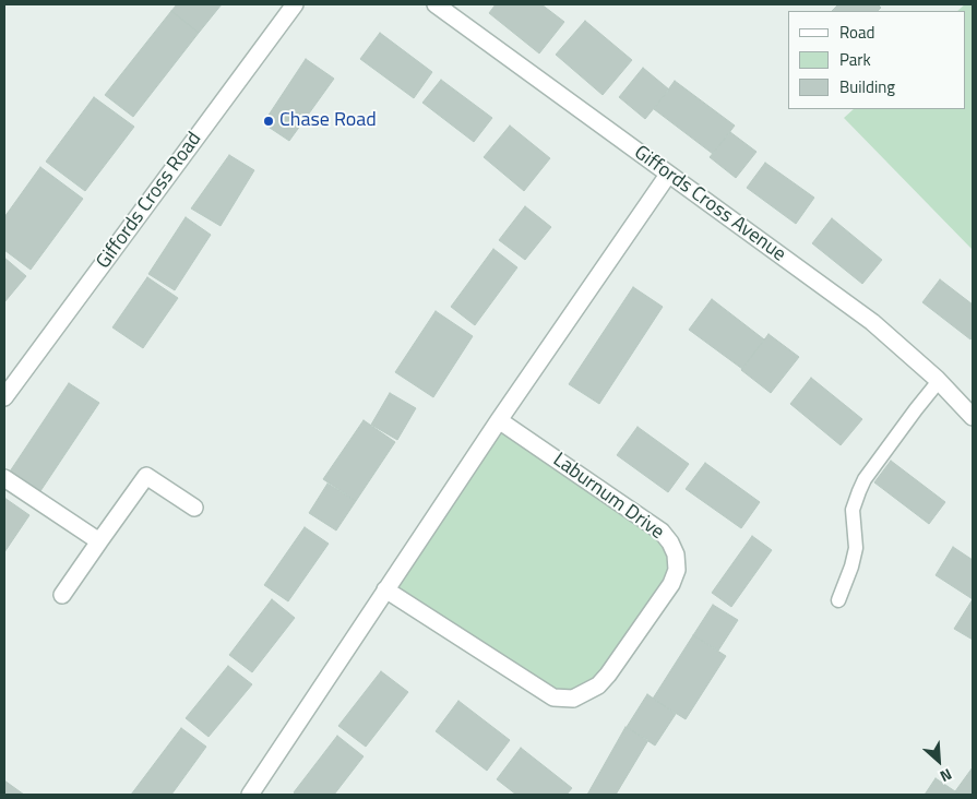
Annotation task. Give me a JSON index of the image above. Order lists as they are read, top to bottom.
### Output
{
  "streets": {
    "street": ["Giffords Cross Road", "Giffords Cross Avenue", "Laburnum Drive"]
  },
  "places": ["Chase Road"],
  "legend": ["Road", "Park", "Building"],
  "north": "bottom right"
}
